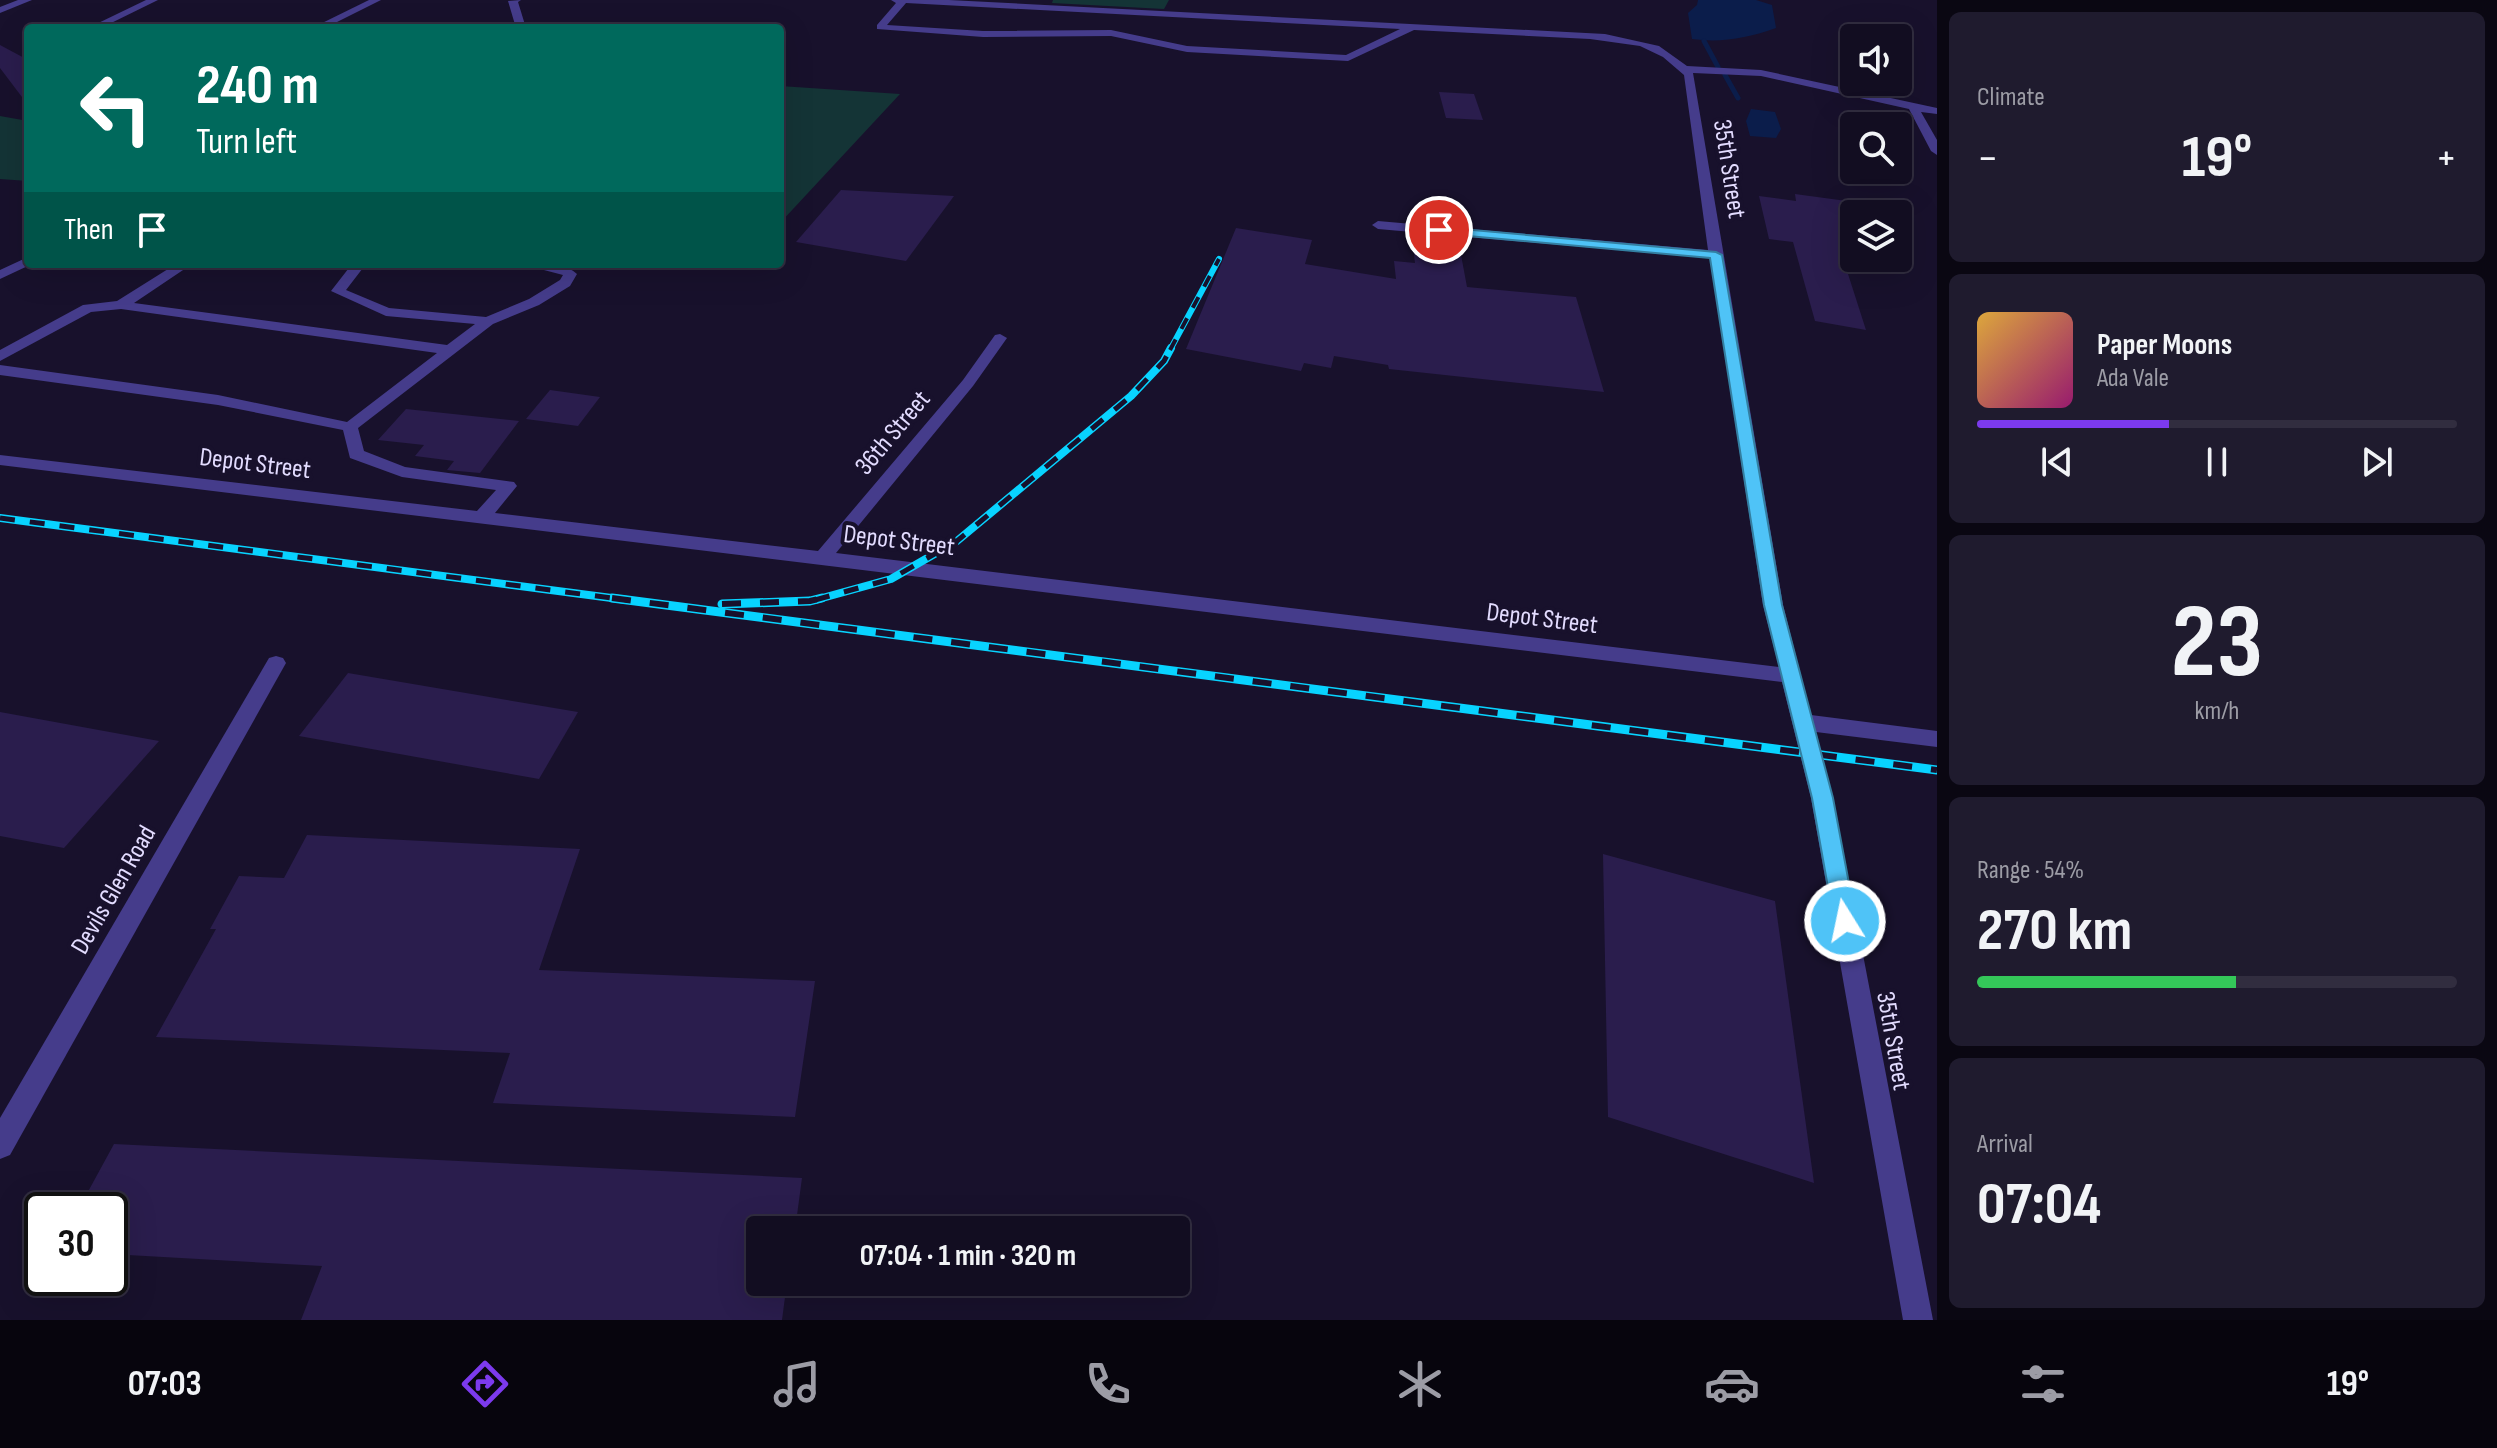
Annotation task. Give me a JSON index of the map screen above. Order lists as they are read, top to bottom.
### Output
{
  "streets": {
    "street": [
      "35th Street",
      "36th Street",
      "Depot Street",
      "Devils Glen Road"
    ]
  },
  "crossings": [
    ["35th Street", "Depot Street"],
    ["36th Street", "Depot Street"]
  ],
  "page": {
    "tile": [
      "Climate",
      ["23", "km/h"],
      ["Range · 54%", "270 km"],
      ["Arrival", "07:04"]
    ],
    "turn": ["240 m", "Turn left"],
    "heat": ["−", "19°", "+"],
    "then": "Then",
    "song": ["Paper Moons", "Ada Vale"],
    "limit": "30",
    "trip": "07:04 · 1 min · 320 m",
    "tabs": ["07:03", "19°"]
  }
}
